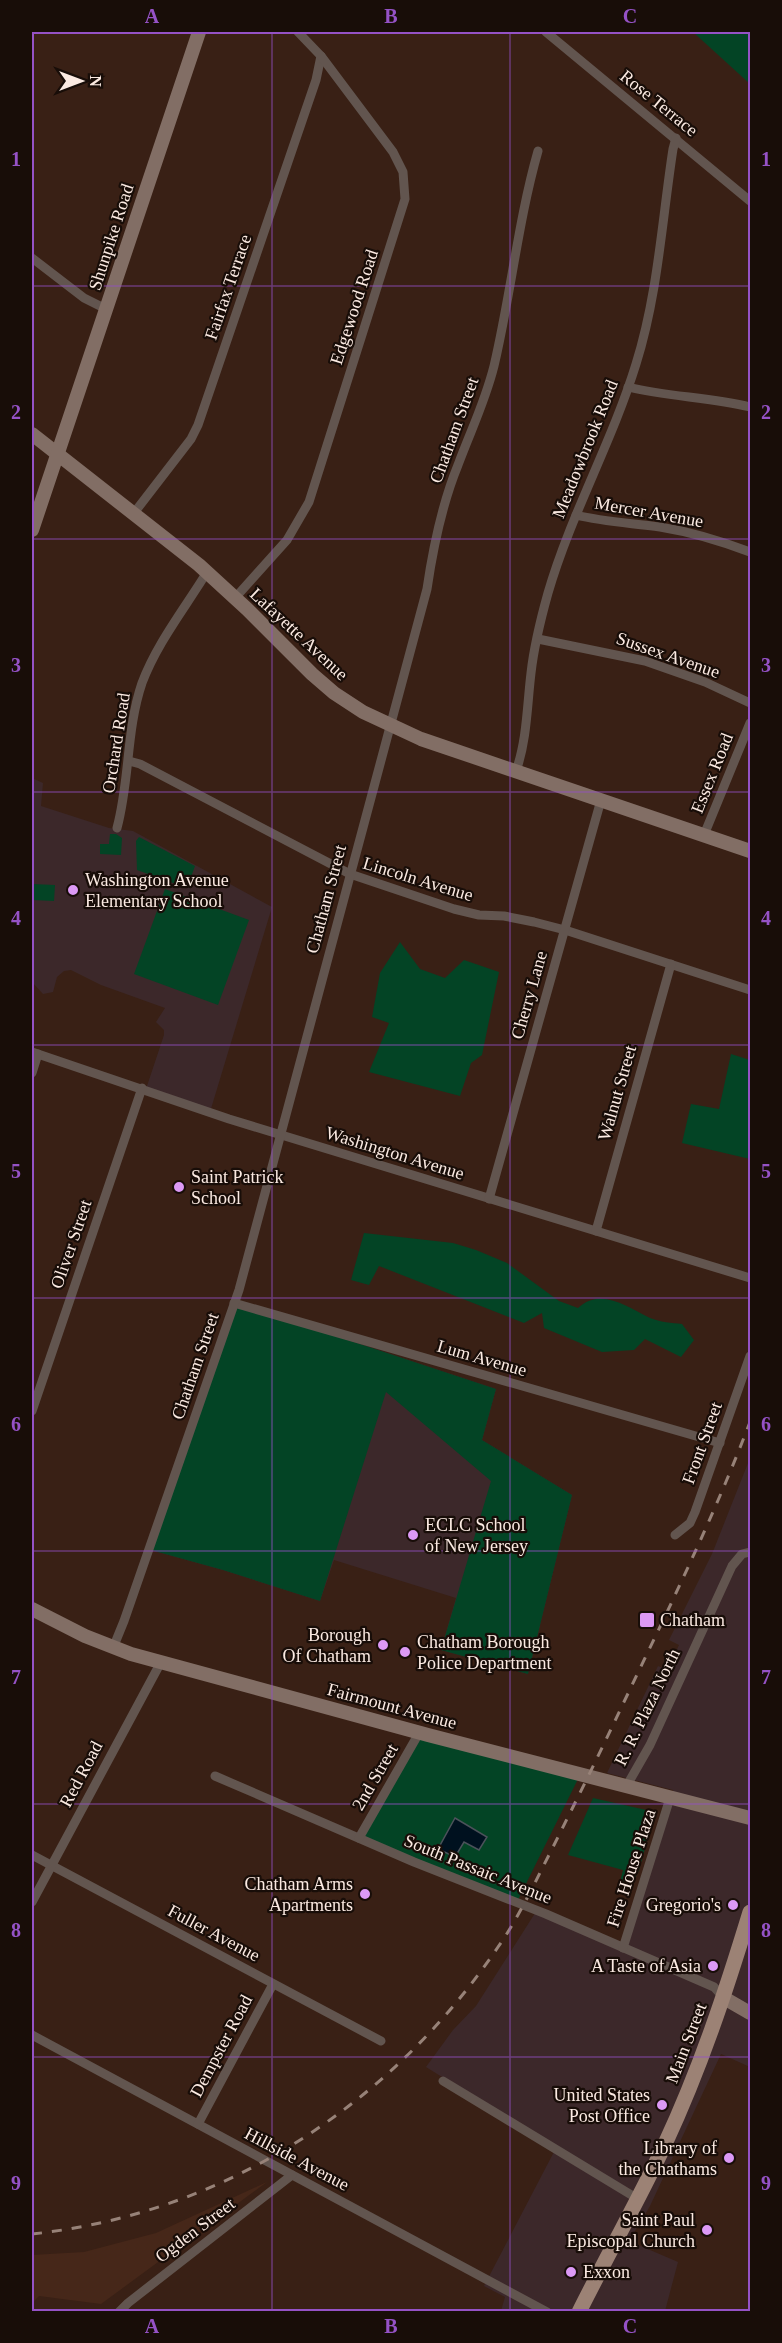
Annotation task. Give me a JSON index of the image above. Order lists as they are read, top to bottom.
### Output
{
  "streets": {
    "main road": [
      "Shunpike Road",
      "Lafayette Avenue",
      "Fairmount Avenue",
      "Main Street"
    ],
    "street": [
      "Rose Terrace",
      "Fairfax Terrace",
      "Edgewood Road",
      "Chatham Street",
      "Meadowbrook Road",
      "Mercer Avenue",
      "Sussex Avenue",
      "Orchard Road",
      "Essex Road",
      "Lincoln Avenue",
      "Cherry Lane",
      "Walnut Street",
      "Washington Avenue",
      "Oliver Street",
      "Lum Avenue",
      "Front Street",
      "R. R. Plaza North",
      "Red Road",
      "2nd Street",
      "Fire House Plaza",
      "South Passaic Avenue",
      "Fuller Avenue",
      "Dempster Road",
      "Hillside Avenue",
      "Ogden Street"
    ]
  },
  "crossings": [
    ["Rose Terrace", "Meadowbrook Road"],
    ["Shunpike Road", "Lafayette Avenue"],
    ["Fairfax Terrace", "Edgewood Road"],
    ["Fairfax Terrace", "Lafayette Avenue"],
    ["Edgewood Road", "Lafayette Avenue"],
    ["Chatham Street", "Lafayette Avenue"],
    ["Chatham Street", "Lincoln Avenue"],
    ["Chatham Street", "Washington Avenue"],
    ["Chatham Street", "Lum Avenue"],
    ["Chatham Street", "Fairmount Avenue"],
    ["Meadowbrook Road", "Mercer Avenue"],
    ["Meadowbrook Road", "Lafayette Avenue"],
    ["Meadowbrook Road", "Sussex Avenue"],
    ["Lafayette Avenue", "Orchard Road"],
    ["Lafayette Avenue", "Essex Road"],
    ["Lafayette Avenue", "Cherry Lane"],
    ["Orchard Road", "Lincoln Avenue"],
    ["Lincoln Avenue", "Cherry Lane"],
    ["Lincoln Avenue", "Walnut Street"],
    ["Cherry Lane", "Washington Avenue"],
    ["Walnut Street", "Washington Avenue"],
    ["Washington Avenue", "Oliver Street"],
    ["Lum Avenue", "Front Street"],
    ["Fairmount Avenue", "R. R. Plaza North"],
    ["Fairmount Avenue", "Red Road"],
    ["Fairmount Avenue", "2nd Street"],
    ["Fairmount Avenue", "Fire House Plaza"],
    ["Red Road", "Fuller Avenue"],
    ["2nd Street", "South Passaic Avenue"],
    ["Fire House Plaza", "South Passaic Avenue"],
    ["South Passaic Avenue", "Main Street"],
    ["Fuller Avenue", "Dempster Road"],
    ["Dempster Road", "Hillside Avenue"],
    ["Hillside Avenue", "Ogden Street"]
  ],
  "places": {
    "other": [
      "Washington Avenue Elementary School",
      "Saint Patrick School",
      "ECLC School of New Jersey",
      "Borough Of Chatham",
      "Chatham Borough Police Department",
      "Chatham Arms Apartments",
      "Gregorio's",
      "A Taste of Asia",
      "United States Post Office",
      "Library of the Chathams",
      "Saint Paul Episcopal Church",
      "Exxon"
    ],
    "transit": ["Chatham"]
  },
  "north": "right",
  "grid": {
    "columns": ["A", "B", "C"],
    "rows": [
      "1",
      "2",
      "3",
      "4",
      "5",
      "6",
      "7",
      "8",
      "9"
    ]
  }
}
